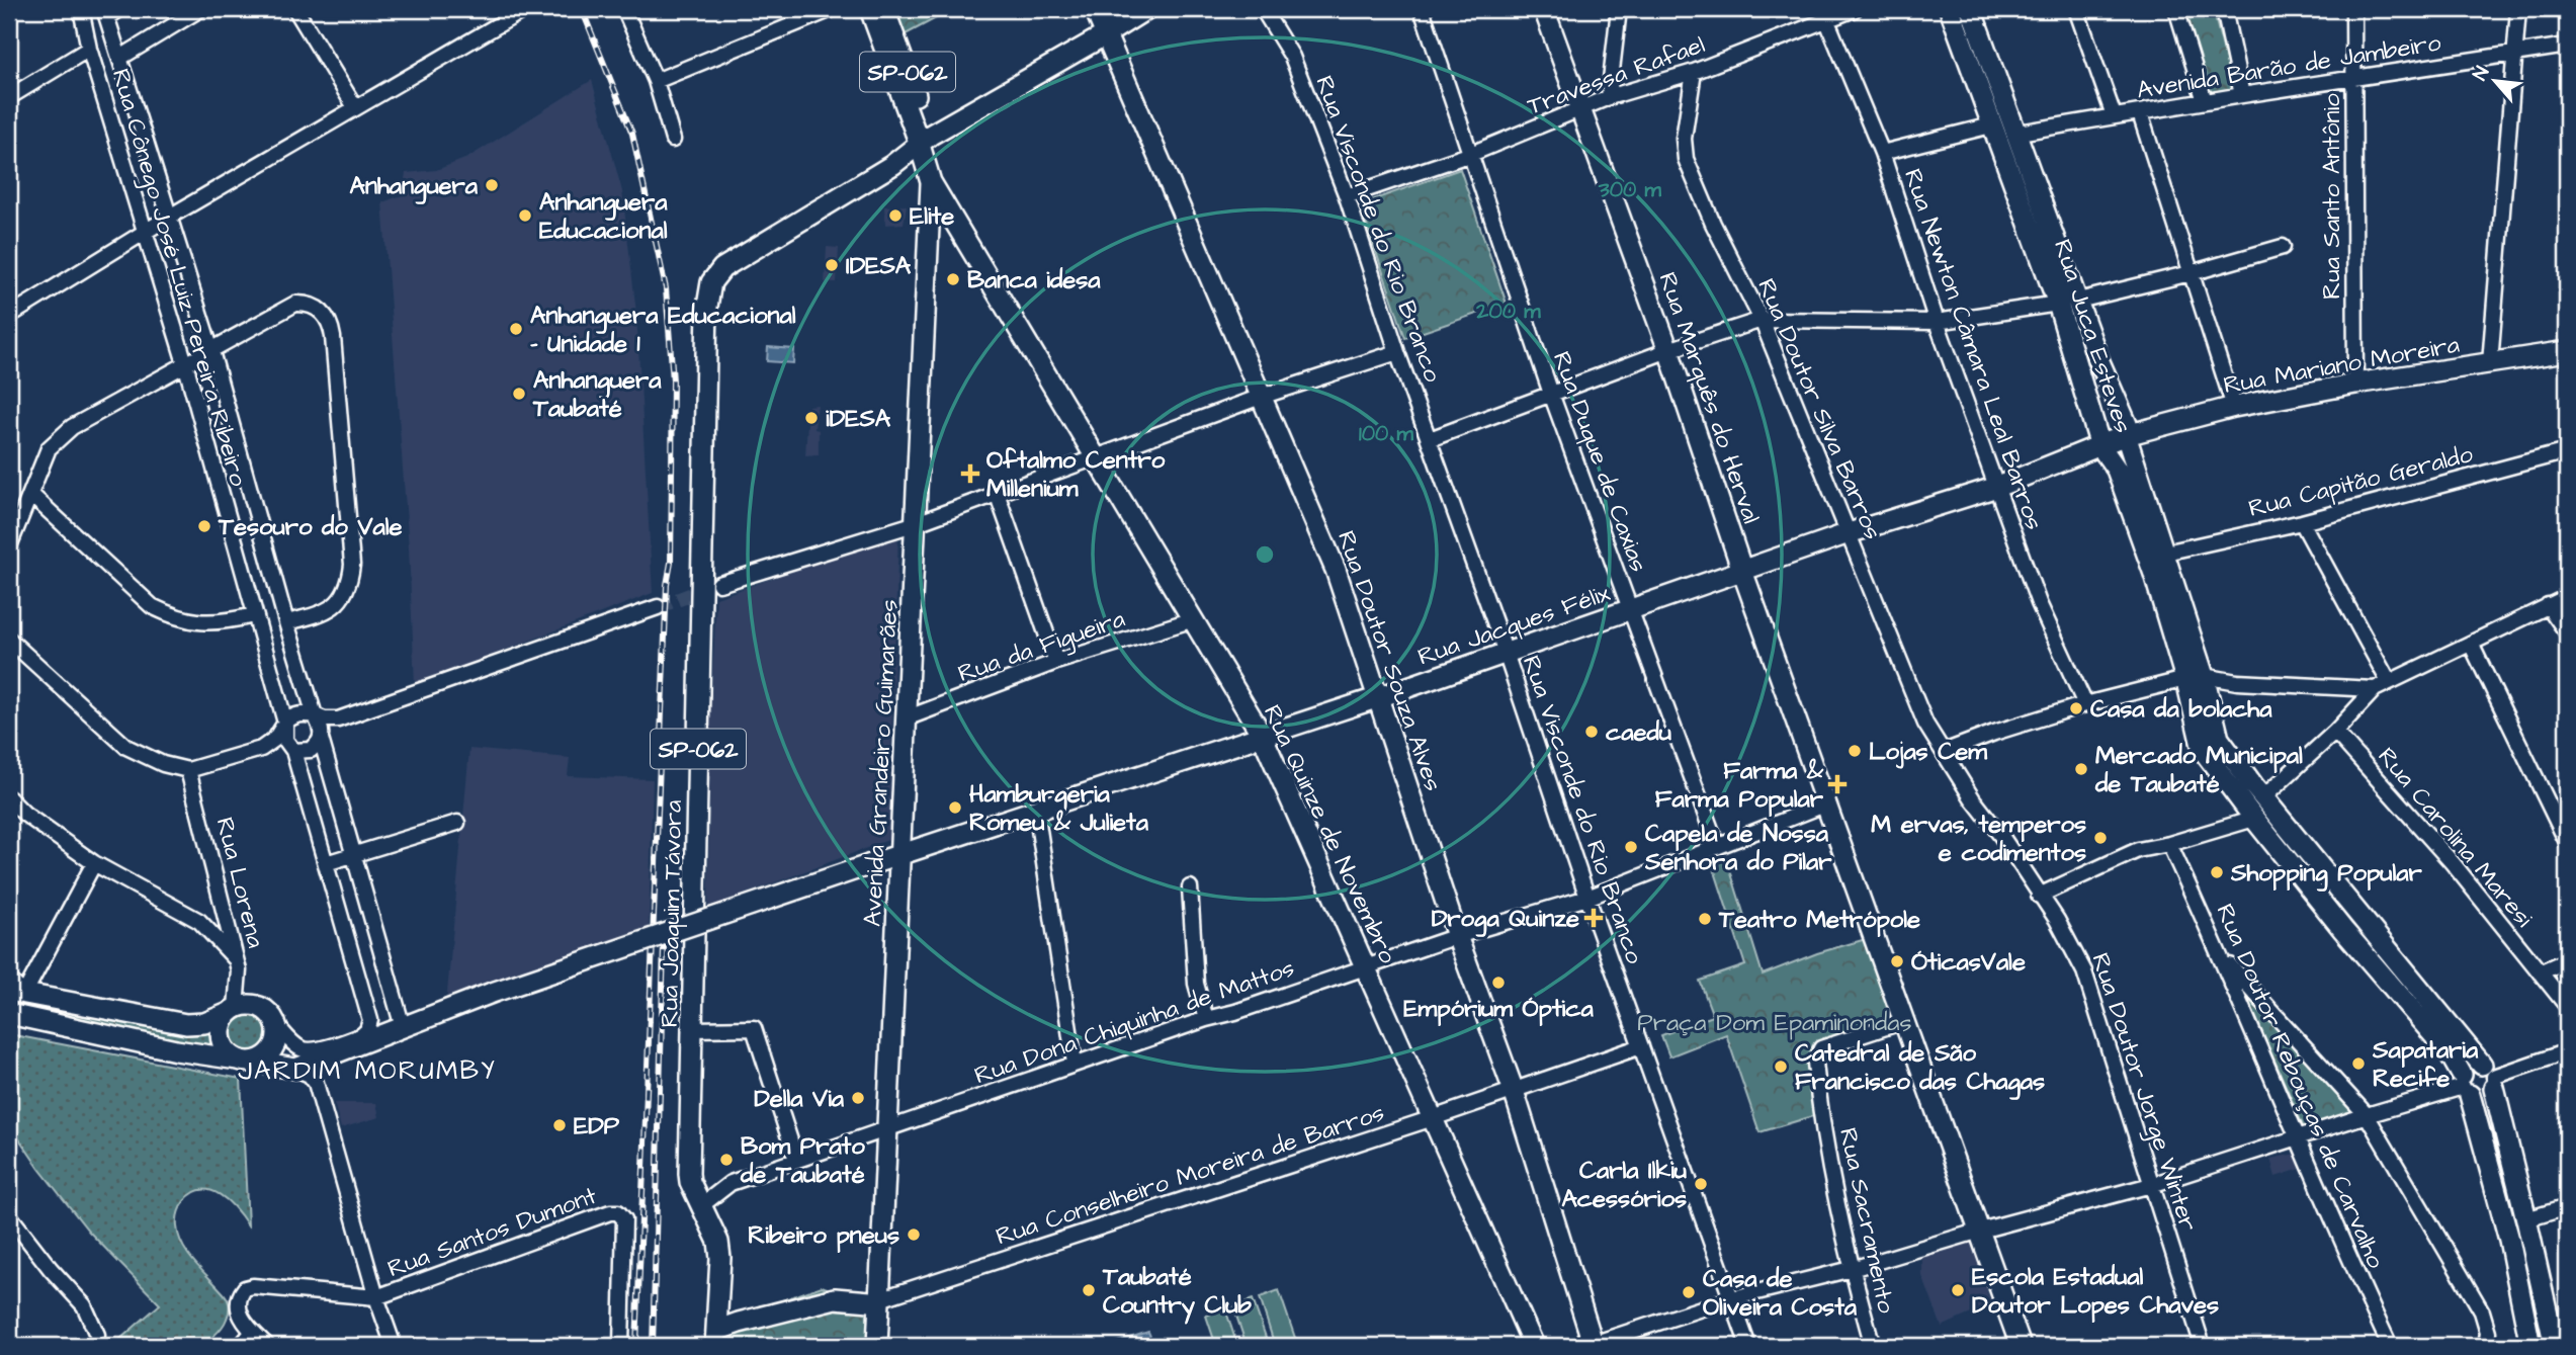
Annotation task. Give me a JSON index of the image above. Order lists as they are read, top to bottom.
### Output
{
  "streets": {
    "main road": [
      "SP-062",
      "Rua Juca Esteves",
      "Rua Mariano Moreira",
      "Rua Marquês do Herval",
      "Rua Jacques Félix",
      "Rua Doutor Souza Alves",
      "Avenida Grandeiro Guimarães",
      "Rua Quinze de Novembro",
      "Rua Joaquim Távora"
    ],
    "street": [
      "Avenida Barão de Jambeiro",
      "Travessa Rafael",
      "Rua Santo Antônio",
      "Rua Visconde do Rio Branco",
      "Rua Cônego José Luiz Pereira Ribeiro",
      "Rua Newton Câmara Leal Barros",
      "Rua Doutor Silva Barros",
      "Rua Duque de Caxias",
      "Rua Capitão Geraldo",
      "Rua da Figueira",
      "Rua Carolina Maresi",
      "Rua Lorena",
      "Rua Dona Chiquinha de Mattos",
      "Rua Doutor Rebouças de Carvalho",
      "Rua Doutor Jorge Winter",
      "Rua Conselheiro Moreira de Barros",
      "Rua Sacramento",
      "Rua Santos Dumont"
    ]
  },
  "crossings": [
    ["Avenida Barão de Jambeiro", "Rua Santo Antônio"],
    ["Avenida Barão de Jambeiro", "Rua Juca Esteves"],
    ["Travessa Rafael", "Rua Visconde do Rio Branco"],
    ["Travessa Rafael", "Rua Newton Câmara Leal Barros"],
    ["Travessa Rafael", "Rua Marquês do Herval"],
    ["Travessa Rafael", "Rua Doutor Silva Barros"],
    ["Travessa Rafael", "Rua Duque de Caxias"],
    ["Rua Santo Antônio", "Rua Mariano Moreira"],
    ["Rua Visconde do Rio Branco", "Rua Jacques Félix"],
    ["Rua Visconde do Rio Branco", "Rua Dona Chiquinha de Mattos"],
    ["Rua Visconde do Rio Branco", "Rua Conselheiro Moreira de Barros"],
    ["Rua Cônego José Luiz Pereira Ribeiro", "Rua Jacques Félix"],
    ["Rua Cônego José Luiz Pereira Ribeiro", "Rua Lorena"],
    ["Rua Juca Esteves", "Rua Mariano Moreira"],
    ["Rua Juca Esteves", "Rua Capitão Geraldo"],
    ["Rua Marquês do Herval", "Rua Jacques Félix"],
    ["Rua Marquês do Herval", "Rua Dona Chiquinha de Mattos"],
    ["Rua Marquês do Herval", "Rua Sacramento"],
    ["Rua Doutor Silva Barros", "Rua Jacques Félix"],
    ["Rua Doutor Silva Barros", "Rua Doutor Jorge Winter"],
    ["Rua Duque de Caxias", "Rua Jacques Félix"],
    ["Rua Duque de Caxias", "Rua Dona Chiquinha de Mattos"],
    ["Rua Jacques Félix", "Rua Doutor Souza Alves"],
    ["Rua Jacques Félix", "Avenida Grandeiro Guimarães"],
    ["Rua Jacques Félix", "Rua Quinze de Novembro"],
    ["Rua da Figueira", "Avenida Grandeiro Guimarães"],
    ["Rua da Figueira", "Rua Quinze de Novembro"],
    ["Rua Doutor Souza Alves", "Rua Dona Chiquinha de Mattos"],
    ["Rua Doutor Souza Alves", "Rua Conselheiro Moreira de Barros"],
    ["Avenida Grandeiro Guimarães", "Rua Quinze de Novembro"],
    ["Avenida Grandeiro Guimarães", "Rua Dona Chiquinha de Mattos"],
    ["Avenida Grandeiro Guimarães", "Rua Conselheiro Moreira de Barros"],
    ["Rua Quinze de Novembro", "Rua Joaquim Távora"],
    ["Rua Quinze de Novembro", "Rua Dona Chiquinha de Mattos"],
    ["Rua Quinze de Novembro", "Rua Conselheiro Moreira de Barros"],
    ["Rua Joaquim Távora", "Rua Dona Chiquinha de Mattos"]
  ],
  "districts": ["JARDIM MORUMBY"],
  "parks": ["Praça Dom Epaminondas"],
  "places": {
    "other": [
      "Anhanguera",
      "Anhanguera Educacional",
      "Elite",
      "IDESA",
      "Banca idesa",
      "Anhanguera Educacional - Unidade 1",
      "Anhanguera Taubaté",
      "iDESA",
      "Tesouro do Vale",
      "Casa da bolacha",
      "caedu",
      "Lojas Cem",
      "Mercado Municipal de Taubaté",
      "Hamburgeria Romeu & Julieta",
      "M ervas, temperos e codimentos",
      "Capela de Nossa Senhora do Pilar",
      "Shopping Popular",
      "Teatro Metrópole",
      "ÓticasVale",
      "Empórium Óptica",
      "Sapataria Recife",
      "Catedral de São Francisco das Chagas",
      "Della Via",
      "EDP",
      "Bom Prato de Taubaté",
      "Carla Ilkiu Acessórios",
      "Ribeiro pneus",
      "Taubaté Country Club",
      "Escola Estadual Doutor Lopes Chaves",
      "Casa de Oliveira Costa"
    ],
    "health": ["Oftalmo Centro Millenium", "Farma & Farma Popular", "Droga Quinze"]
  },
  "north": "top left",
  "rings": ["300 m", "200 m", "100 m"]
}
